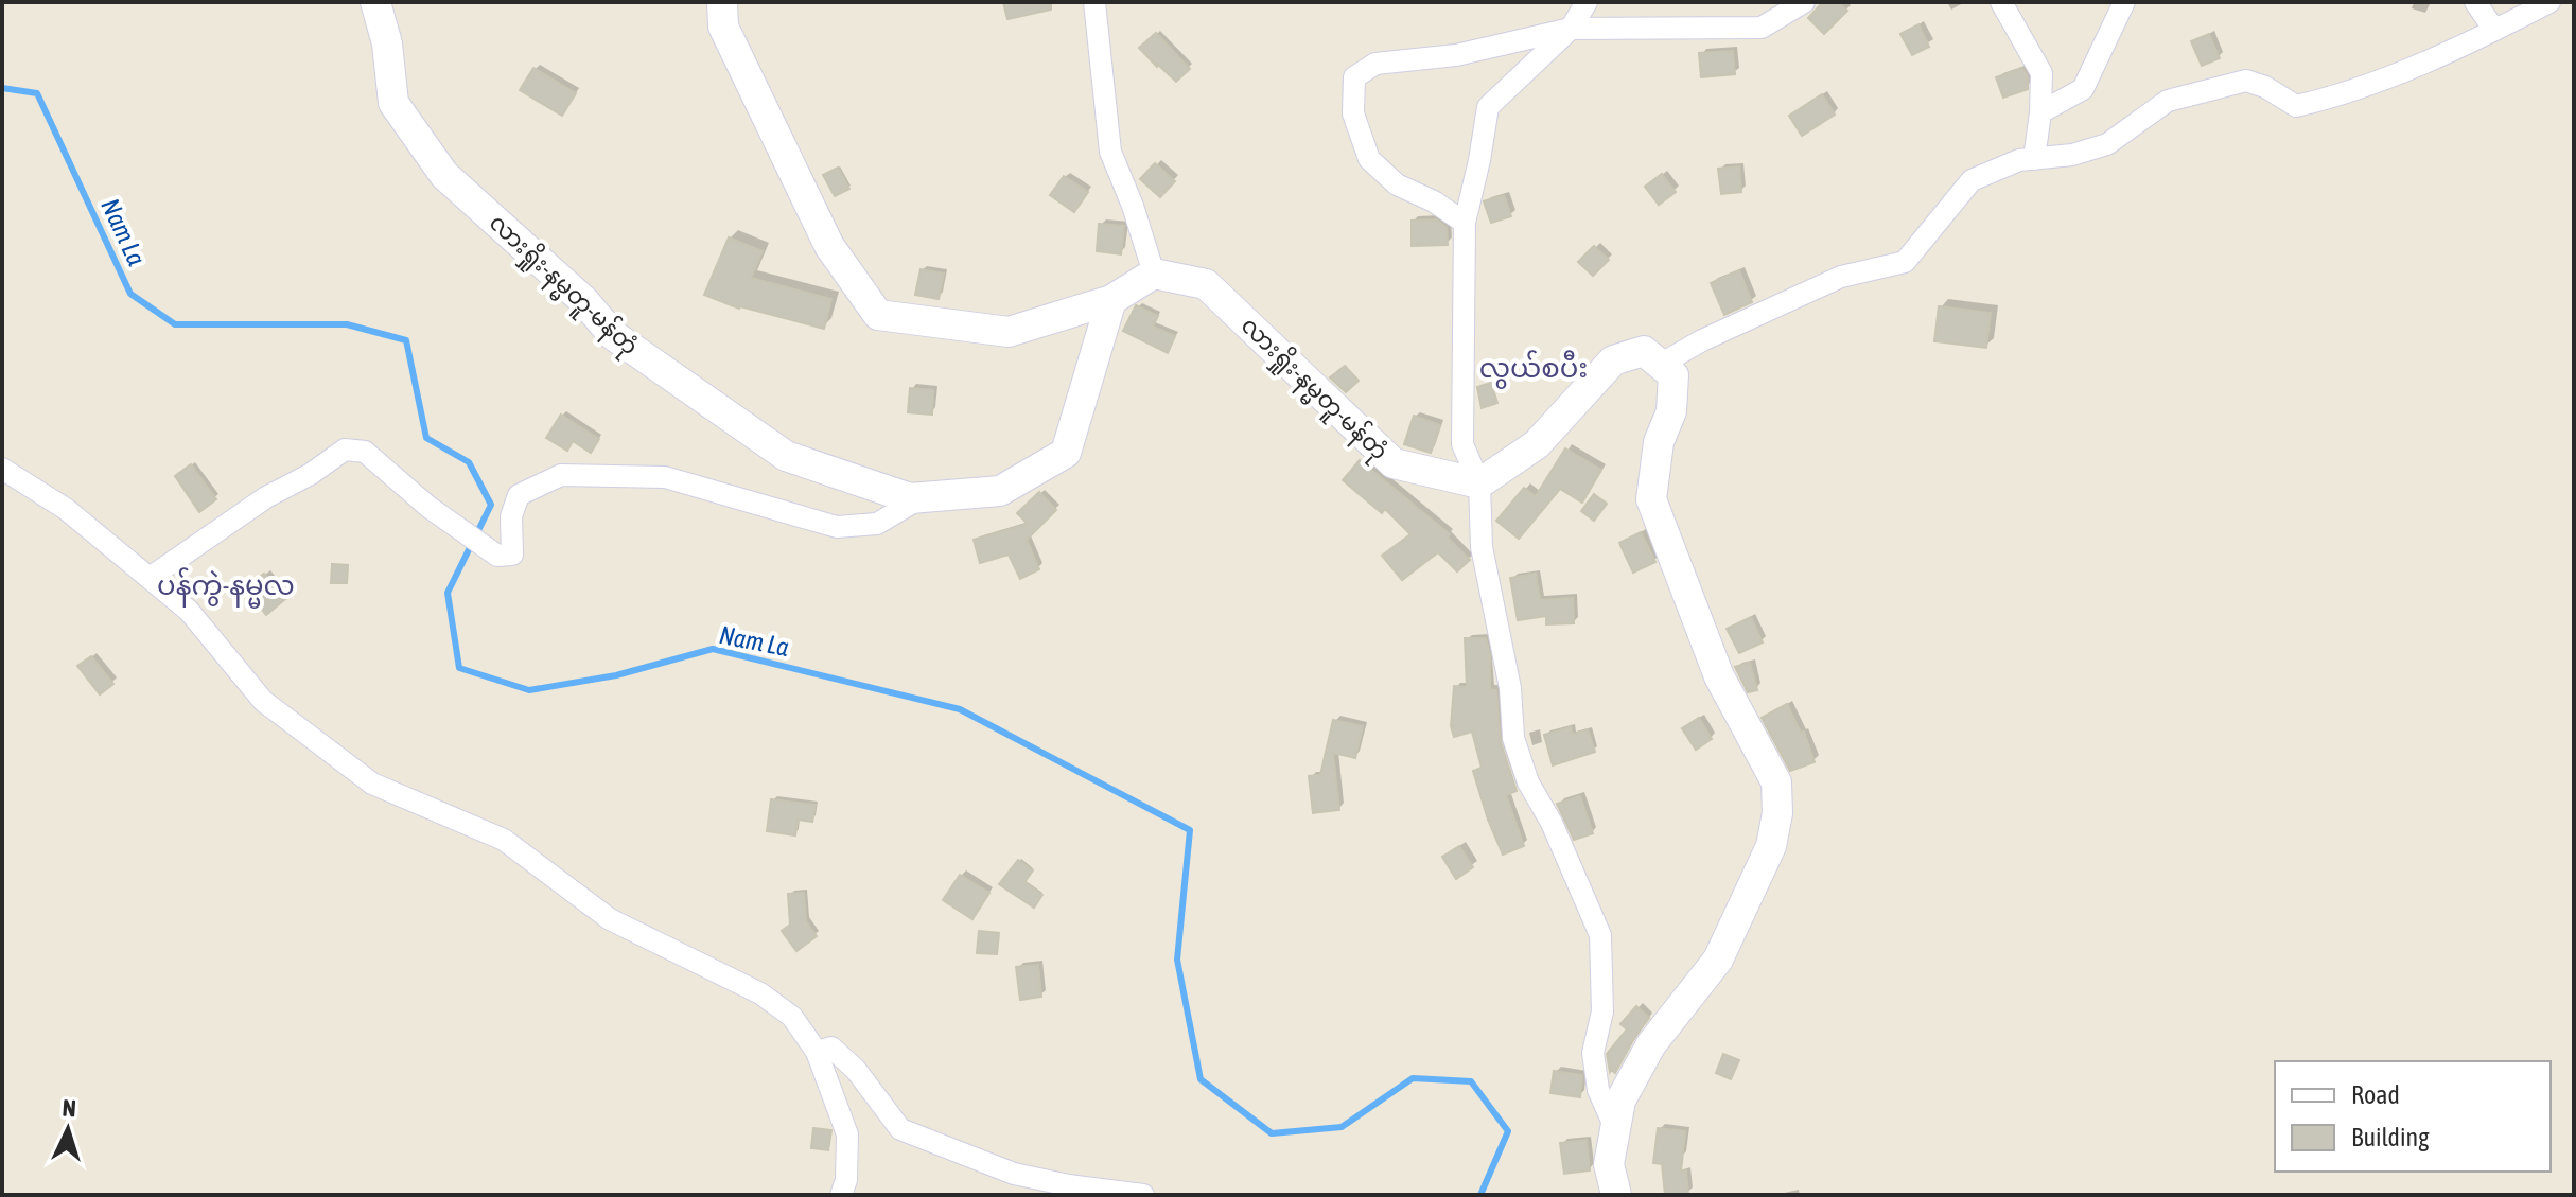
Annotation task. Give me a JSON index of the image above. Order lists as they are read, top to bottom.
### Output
{
  "streets": {
    "main road": ["လားရှိုး-နမ္မတူ-မန်တုံ"]
  },
  "districts": ["လွယ်စပီး", "ပန်ကွဲ-နမ္မလ"],
  "water": ["Nam La"],
  "legend": ["Road", "Building"],
  "north": "top"
}
